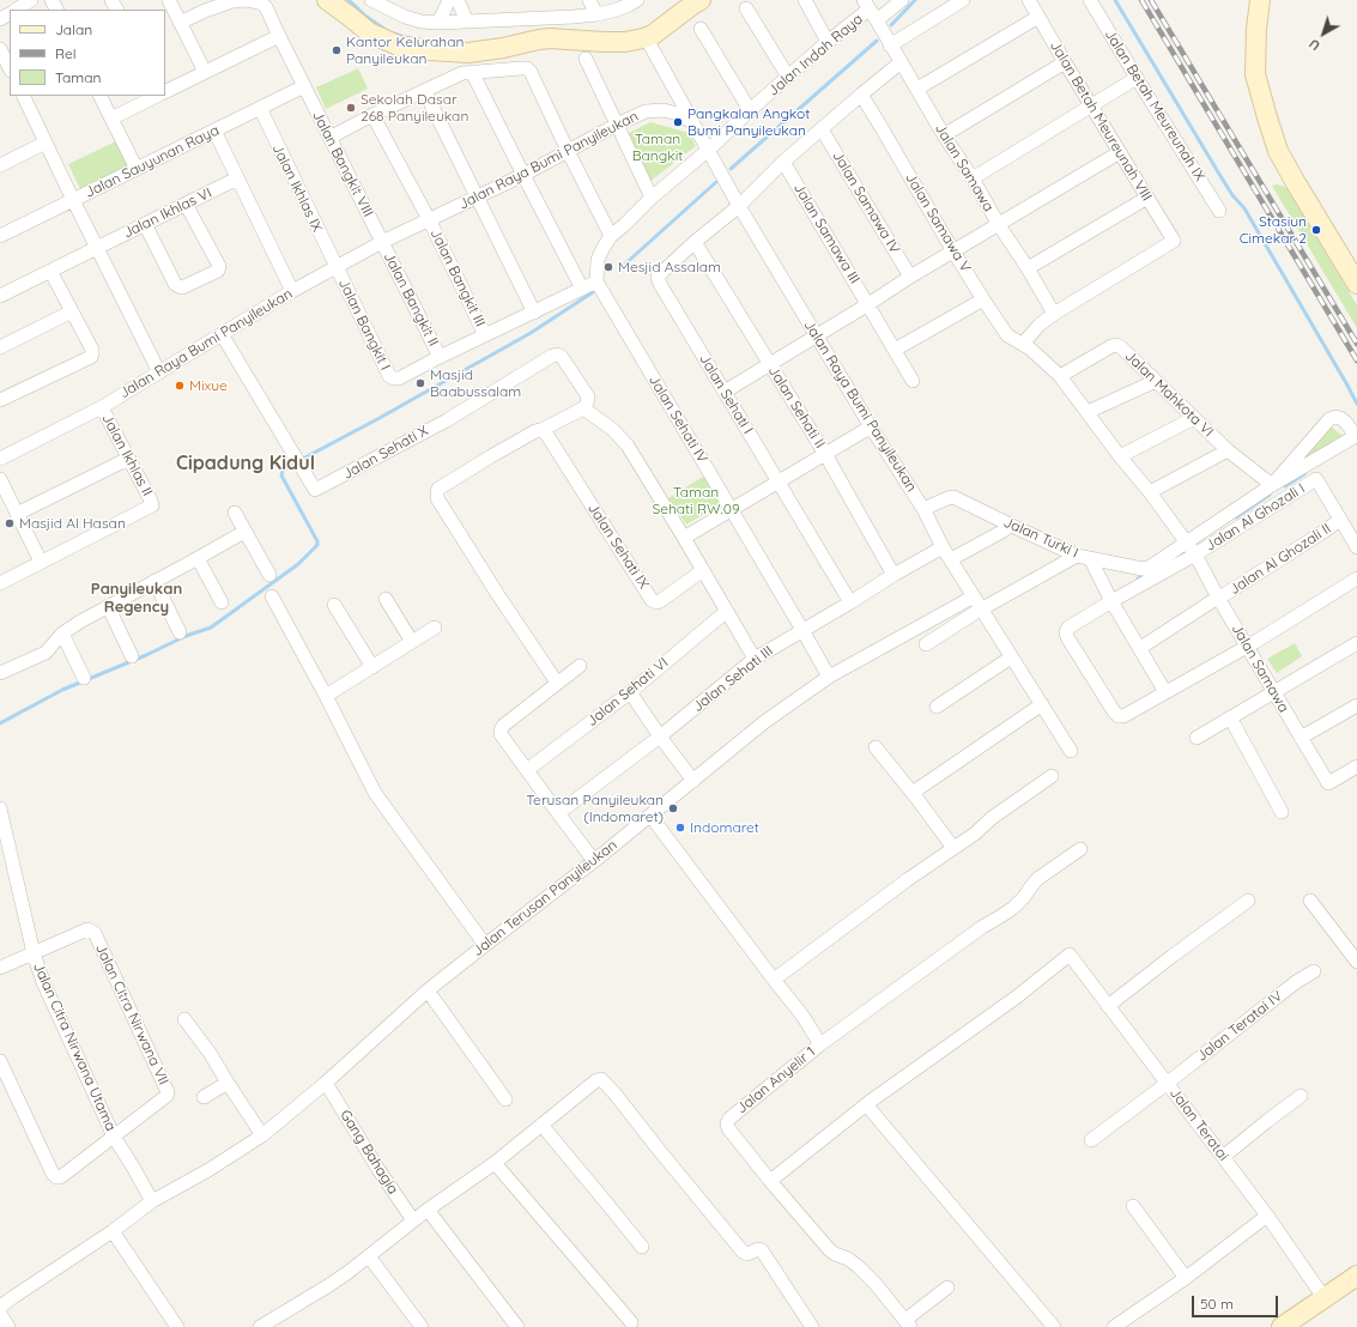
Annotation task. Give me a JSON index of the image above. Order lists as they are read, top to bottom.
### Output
{
  "streets": {
    "street": [
      "Jalan Indah Raya",
      "Jalan Betah Meureunah IX",
      "Jalan Betah Meureunah VIII",
      "Jalan Raya Bumi Panyileukan",
      "Jalan Sauyunan Raya",
      "Jalan Bangkit VIII",
      "Jalan Samawa",
      "Jalan Ikhlas IX",
      "Jalan Samawa IV",
      "Jalan Ikhlas VI",
      "Jalan Samawa V",
      "Jalan Samawa III",
      "Jalan Bangkit III",
      "Jalan Bangkit II",
      "Jalan Bangkit I",
      "Jalan Sehati I",
      "Jalan Mahkota VI",
      "Jalan Sehati II",
      "Jalan Sehati IV",
      "Jalan Sehati X",
      "Jalan Ikhlas II",
      "Jalan Al Ghozali I",
      "Jalan Turki I",
      "Jalan Sehati IX",
      "Jalan Al Ghozali II",
      "Jalan Sehati III",
      "Jalan Sehati VI",
      "Jalan Terusan Panyileukan",
      "Jalan Citra Nirwana VII",
      "Jalan Teratai IV",
      "Jalan Citra Nirwana Utama",
      "Jalan Anyelir 1",
      "Jalan Teratai",
      "Gang Bahagia"
    ]
  },
  "crossings": [
    ["Jalan Indah Raya", "Jalan Raya Bumi Panyileukan"],
    ["Jalan Indah Raya", "Jalan Samawa"],
    ["Jalan Betah Meureunah VIII", "Jalan Samawa"],
    ["Jalan Raya Bumi Panyileukan", "Jalan Bangkit VIII"],
    ["Jalan Raya Bumi Panyileukan", "Jalan Ikhlas IX"],
    ["Jalan Raya Bumi Panyileukan", "Jalan Bangkit III"],
    ["Jalan Raya Bumi Panyileukan", "Jalan Bangkit II"],
    ["Jalan Raya Bumi Panyileukan", "Jalan Bangkit I"],
    ["Jalan Raya Bumi Panyileukan", "Jalan Sehati I"],
    ["Jalan Raya Bumi Panyileukan", "Jalan Sehati X"],
    ["Jalan Raya Bumi Panyileukan", "Jalan Ikhlas II"],
    ["Jalan Raya Bumi Panyileukan", "Jalan Turki I"],
    ["Jalan Raya Bumi Panyileukan", "Jalan Sehati III"],
    ["Jalan Raya Bumi Panyileukan", "Jalan Terusan Panyileukan"],
    ["Jalan Sauyunan Raya", "Jalan Bangkit VIII"],
    ["Jalan Sauyunan Raya", "Jalan Ikhlas IX"],
    ["Jalan Bangkit VIII", "Jalan Bangkit II"],
    ["Jalan Samawa", "Jalan Samawa V"],
    ["Jalan Samawa", "Jalan Sehati I"],
    ["Jalan Samawa", "Jalan Mahkota VI"],
    ["Jalan Samawa", "Jalan Al Ghozali I"],
    ["Jalan Samawa", "Jalan Turki I"],
    ["Jalan Samawa", "Jalan Al Ghozali II"],
    ["Jalan Ikhlas IX", "Jalan Bangkit I"],
    ["Jalan Samawa IV", "Jalan Sehati I"],
    ["Jalan Samawa V", "Jalan Sehati I"],
    ["Jalan Samawa III", "Jalan Sehati I"],
    ["Jalan Bangkit II", "Jalan Bangkit I"],
    ["Jalan Sehati I", "Jalan Sehati II"],
    ["Jalan Sehati I", "Jalan Sehati III"],
    ["Jalan Sehati II", "Jalan Sehati III"],
    ["Jalan Sehati IV", "Jalan Sehati III"],
    ["Jalan Sehati IV", "Jalan Terusan Panyileukan"],
    ["Jalan Al Ghozali I", "Jalan Turki I"],
    ["Jalan Al Ghozali I", "Jalan Al Ghozali II"],
    ["Jalan Terusan Panyileukan", "Jalan Citra Nirwana Utama"],
    ["Jalan Terusan Panyileukan", "Jalan Anyelir 1"],
    ["Jalan Terusan Panyileukan", "Gang Bahagia"],
    ["Jalan Citra Nirwana VII", "Jalan Citra Nirwana Utama"],
    ["Jalan Teratai IV", "Jalan Teratai"],
    ["Jalan Anyelir 1", "Jalan Teratai"]
  ],
  "districts": ["Cipadung Kidul", "Panyileukan Regency"],
  "parks": ["Taman Bangkit", "Taman Sehati RW.09"],
  "places": [
    "Kantor Kelurahan Panyileukan",
    "Sekolah Dasar 268 Panyileukan",
    "Pangkalan Angkot Bumi Panyileukan",
    "Stasiun Cimekar 2",
    "Mesjid Assalam",
    "Masjid Baabussalam",
    "Mixue",
    "Masjid Al Hasan",
    "Terusan Panyileukan (Indomaret)",
    "Indomaret"
  ],
  "legend": ["Jalan", "Rel", "Taman"],
  "scale_bar": "50 m",
  "north": "bottom left"
}
